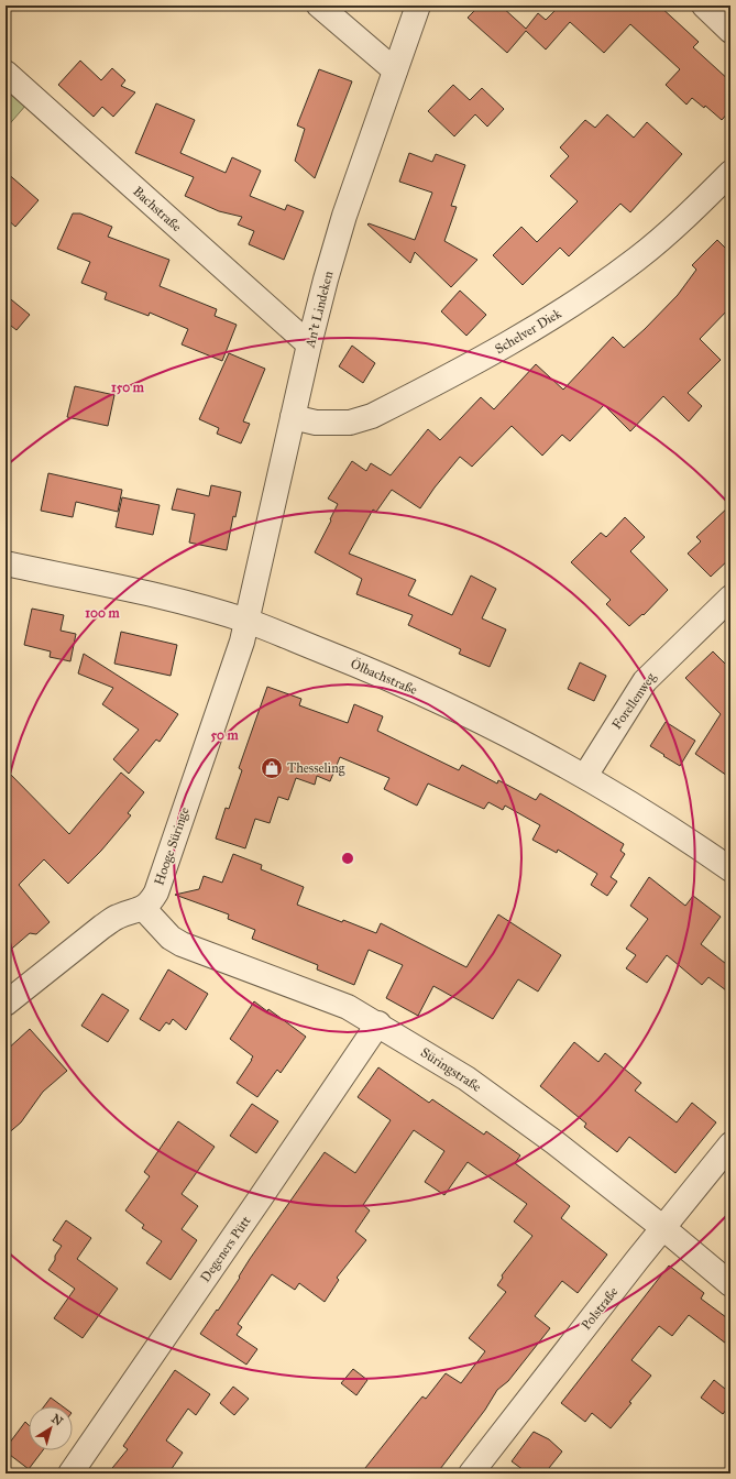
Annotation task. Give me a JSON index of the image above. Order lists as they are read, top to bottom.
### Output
{
  "streets": {
    "street": [
      "Bachstraße",
      "An't Lindeken",
      "Schelver Diek",
      "Ölbachstraße",
      "Forellenweg",
      "Hooge Süringe",
      "Süringstraße",
      "Degeners Pütt",
      "Polstraße"
    ]
  },
  "crossings": [
    ["Bachstraße", "An't Lindeken"],
    ["An't Lindeken", "Schelver Diek"],
    ["An't Lindeken", "Ölbachstraße"],
    ["An't Lindeken", "Hooge Süringe"],
    ["Ölbachstraße", "Forellenweg"],
    ["Ölbachstraße", "Hooge Süringe"],
    ["Hooge Süringe", "Süringstraße"],
    ["Süringstraße", "Degeners Pütt"],
    ["Süringstraße", "Polstraße"]
  ],
  "places": {
    "shop": ["Thesseling"]
  },
  "north": "top right",
  "rings": ["150 m", "100 m", "50 m"]
}
